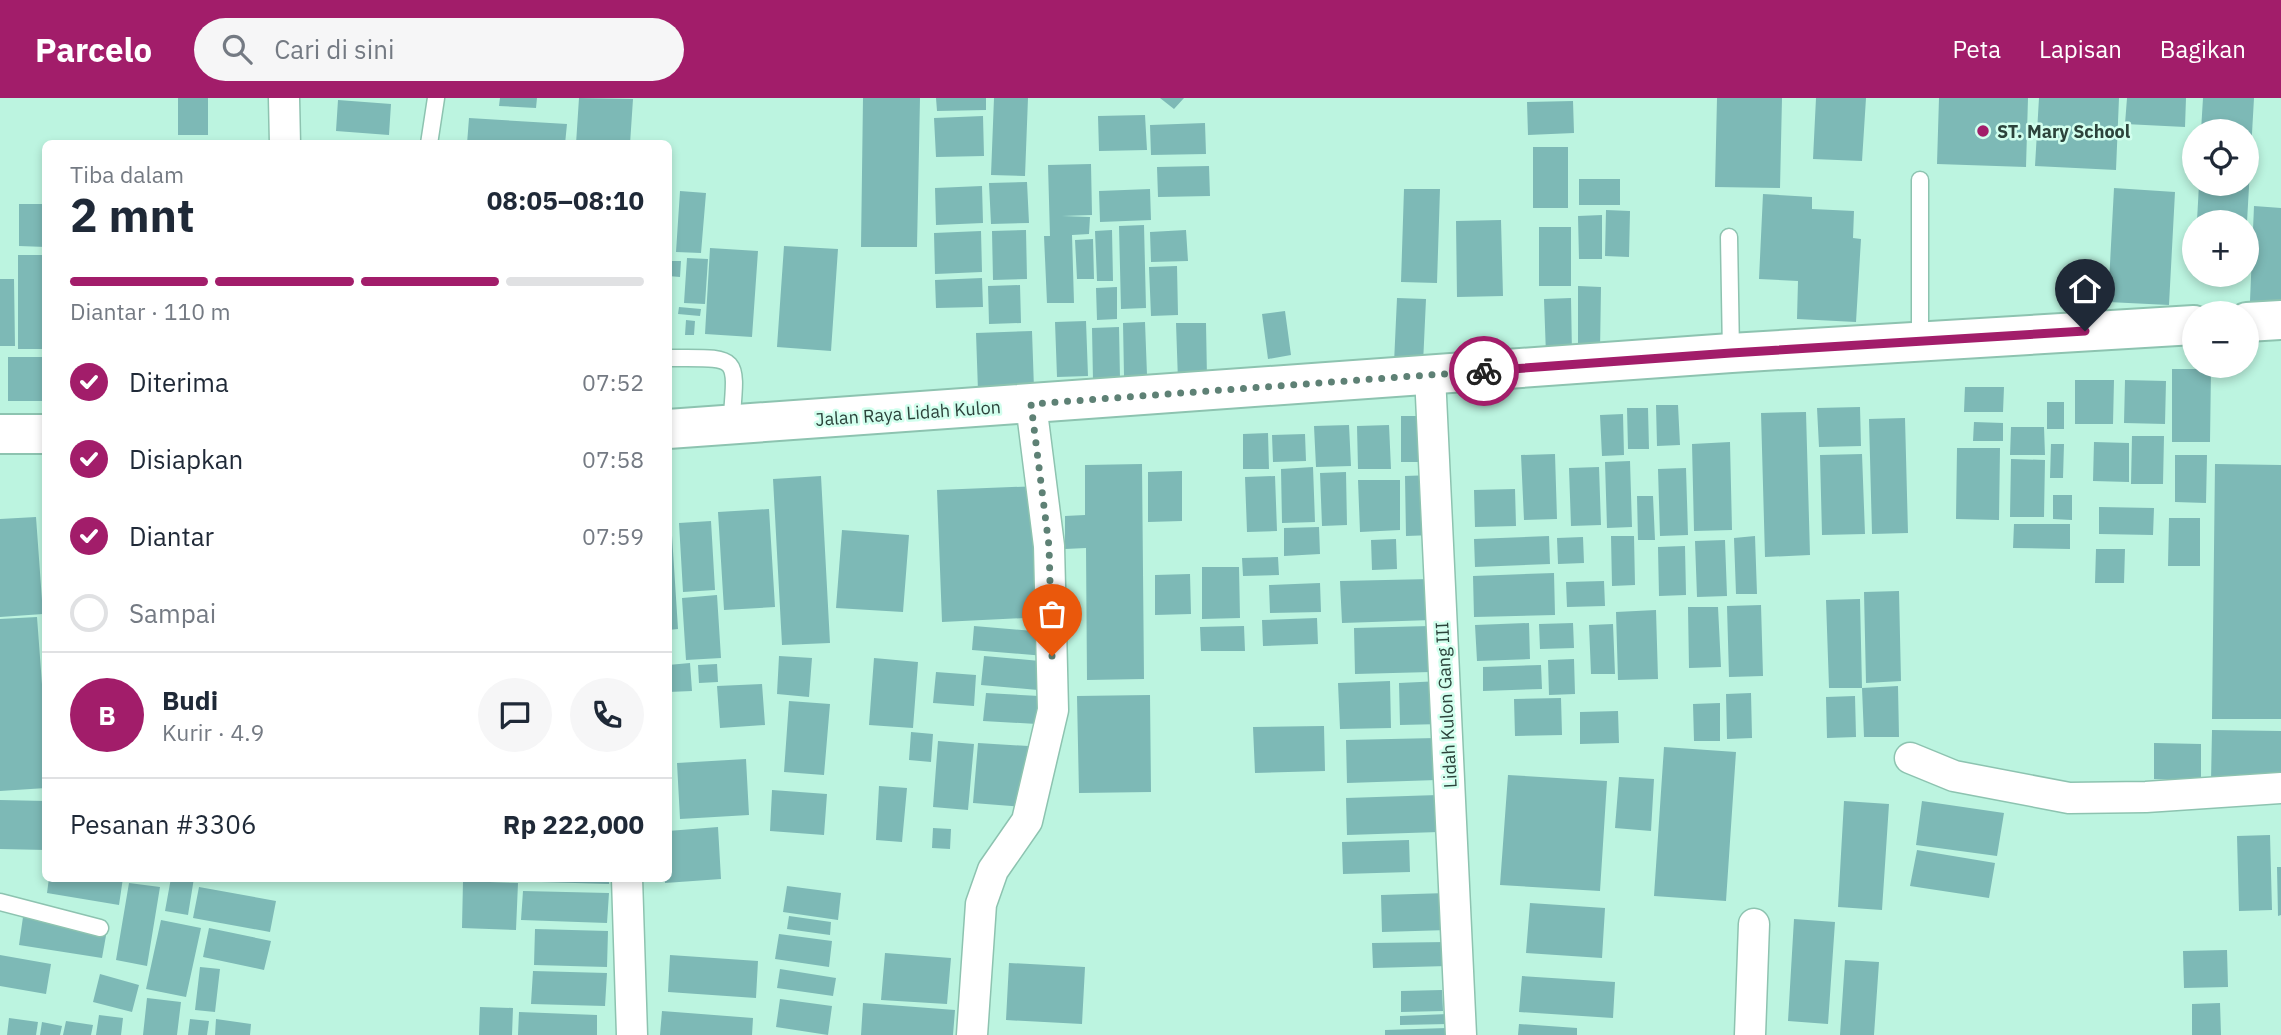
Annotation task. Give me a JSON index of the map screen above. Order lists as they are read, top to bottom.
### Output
{
  "streets": {
    "main road": ["Jalan Raya Lidah Kulon"],
    "street": ["Lidah Kulon Gang III"]
  },
  "crossings": [
    ["Jalan Raya Lidah Kulon", "Lidah Kulon Gang III"]
  ],
  "places": ["ST. Mary School"],
  "page": {
    "header": "Parcelo",
    "search": "Cari di sini",
    "nav": ["Peta", "Lapisan", "Bagikan"],
    "map_buttons": ["+", "−"],
    "heading": ["2 mnt", "Tiba dalam", "08:05–08:10"],
    "panel": [
      "Budi",
      "Kurir · 4.9",
      "Pesanan #3306",
      "Rp 222,000"
    ],
    "bar": "Diantar · 110 m",
    "list": [
      ["Diterima", "07:52"],
      ["Disiapkan", "07:58"],
      ["Diantar", "07:59"],
      "Sampai"
    ],
    "round": "B"
  }
}
